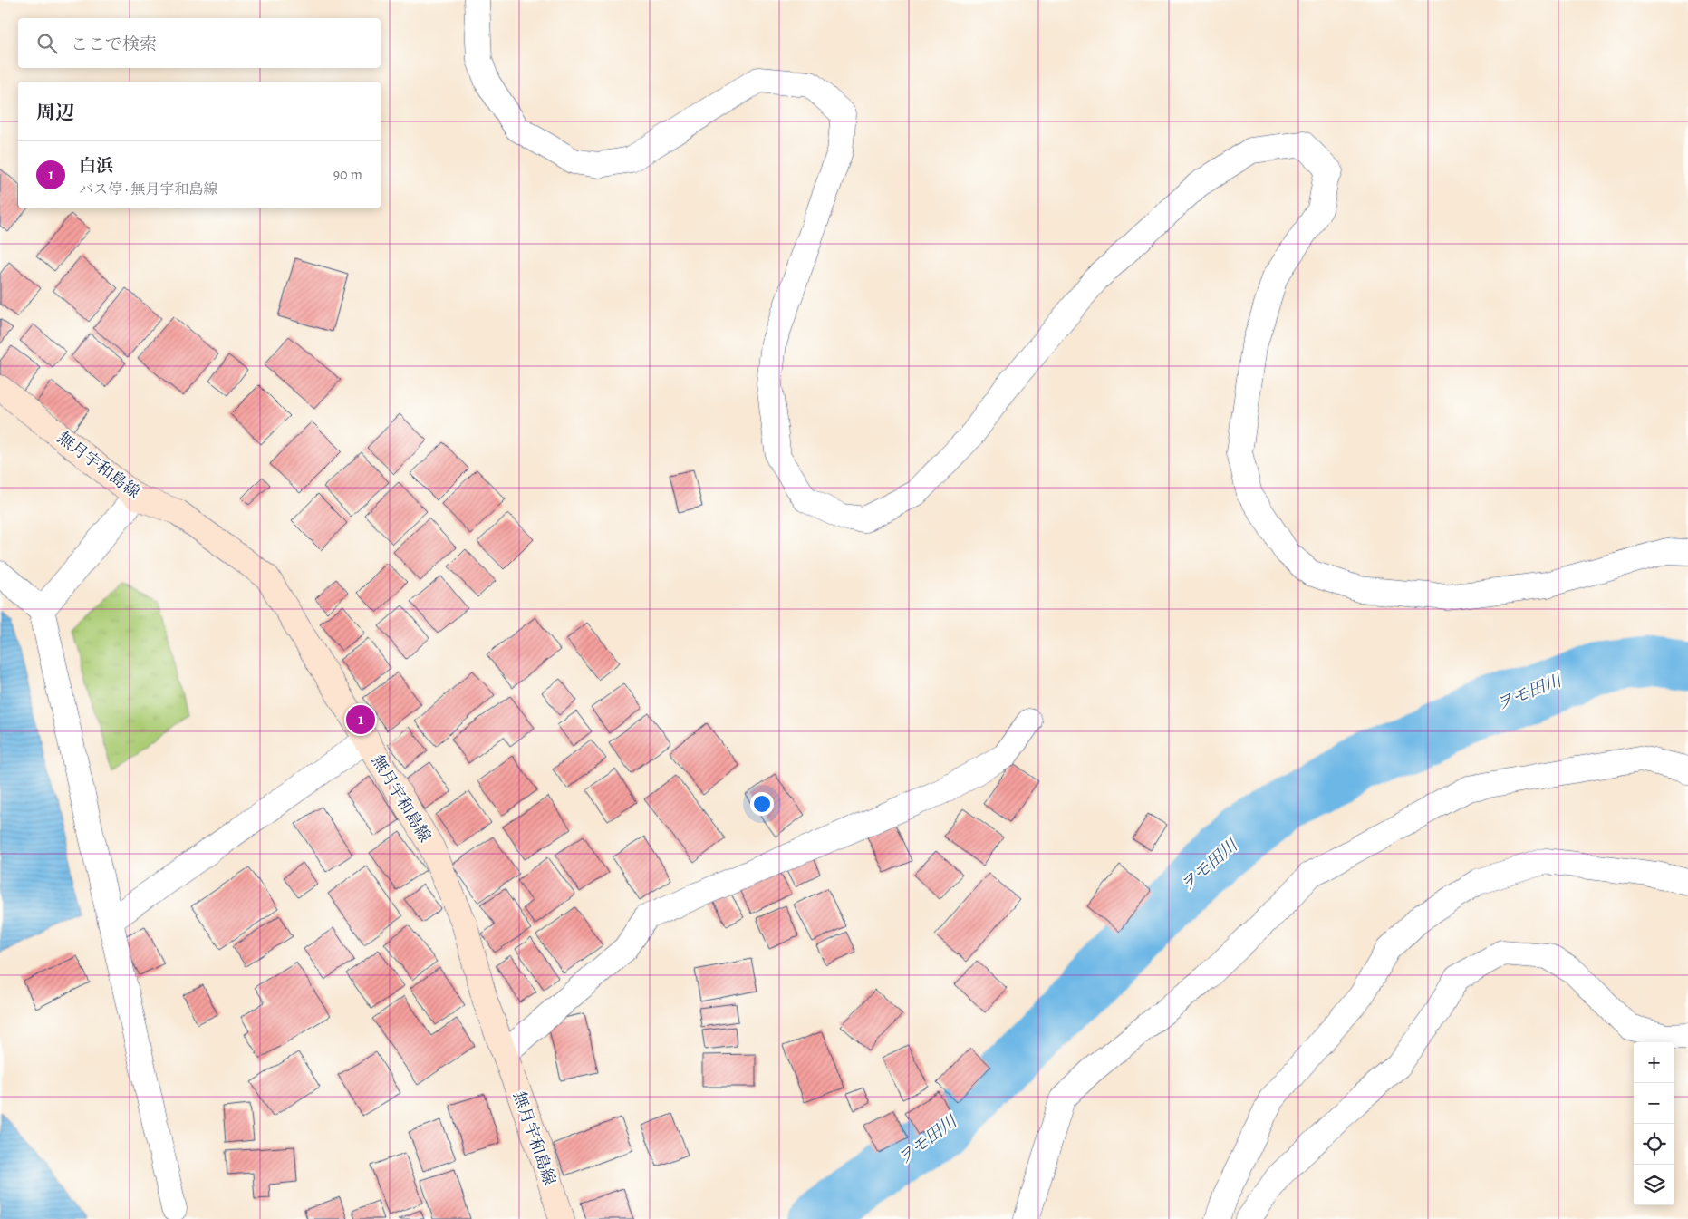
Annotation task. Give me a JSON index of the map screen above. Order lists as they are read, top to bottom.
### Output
{
  "streets": {
    "main road": ["無月宇和島線"]
  },
  "water": ["ヲモ田川"],
  "page": {
    "search": "ここで検索",
    "heading": "周辺",
    "list": [
      {
        "mark": "1",
        "name": "白浜",
        "note": "バス停 · 無月宇和島線",
        "value": "90 m"
      }
    ],
    "pins": "1",
    "map_buttons": ["+", "−"]
  }
}
